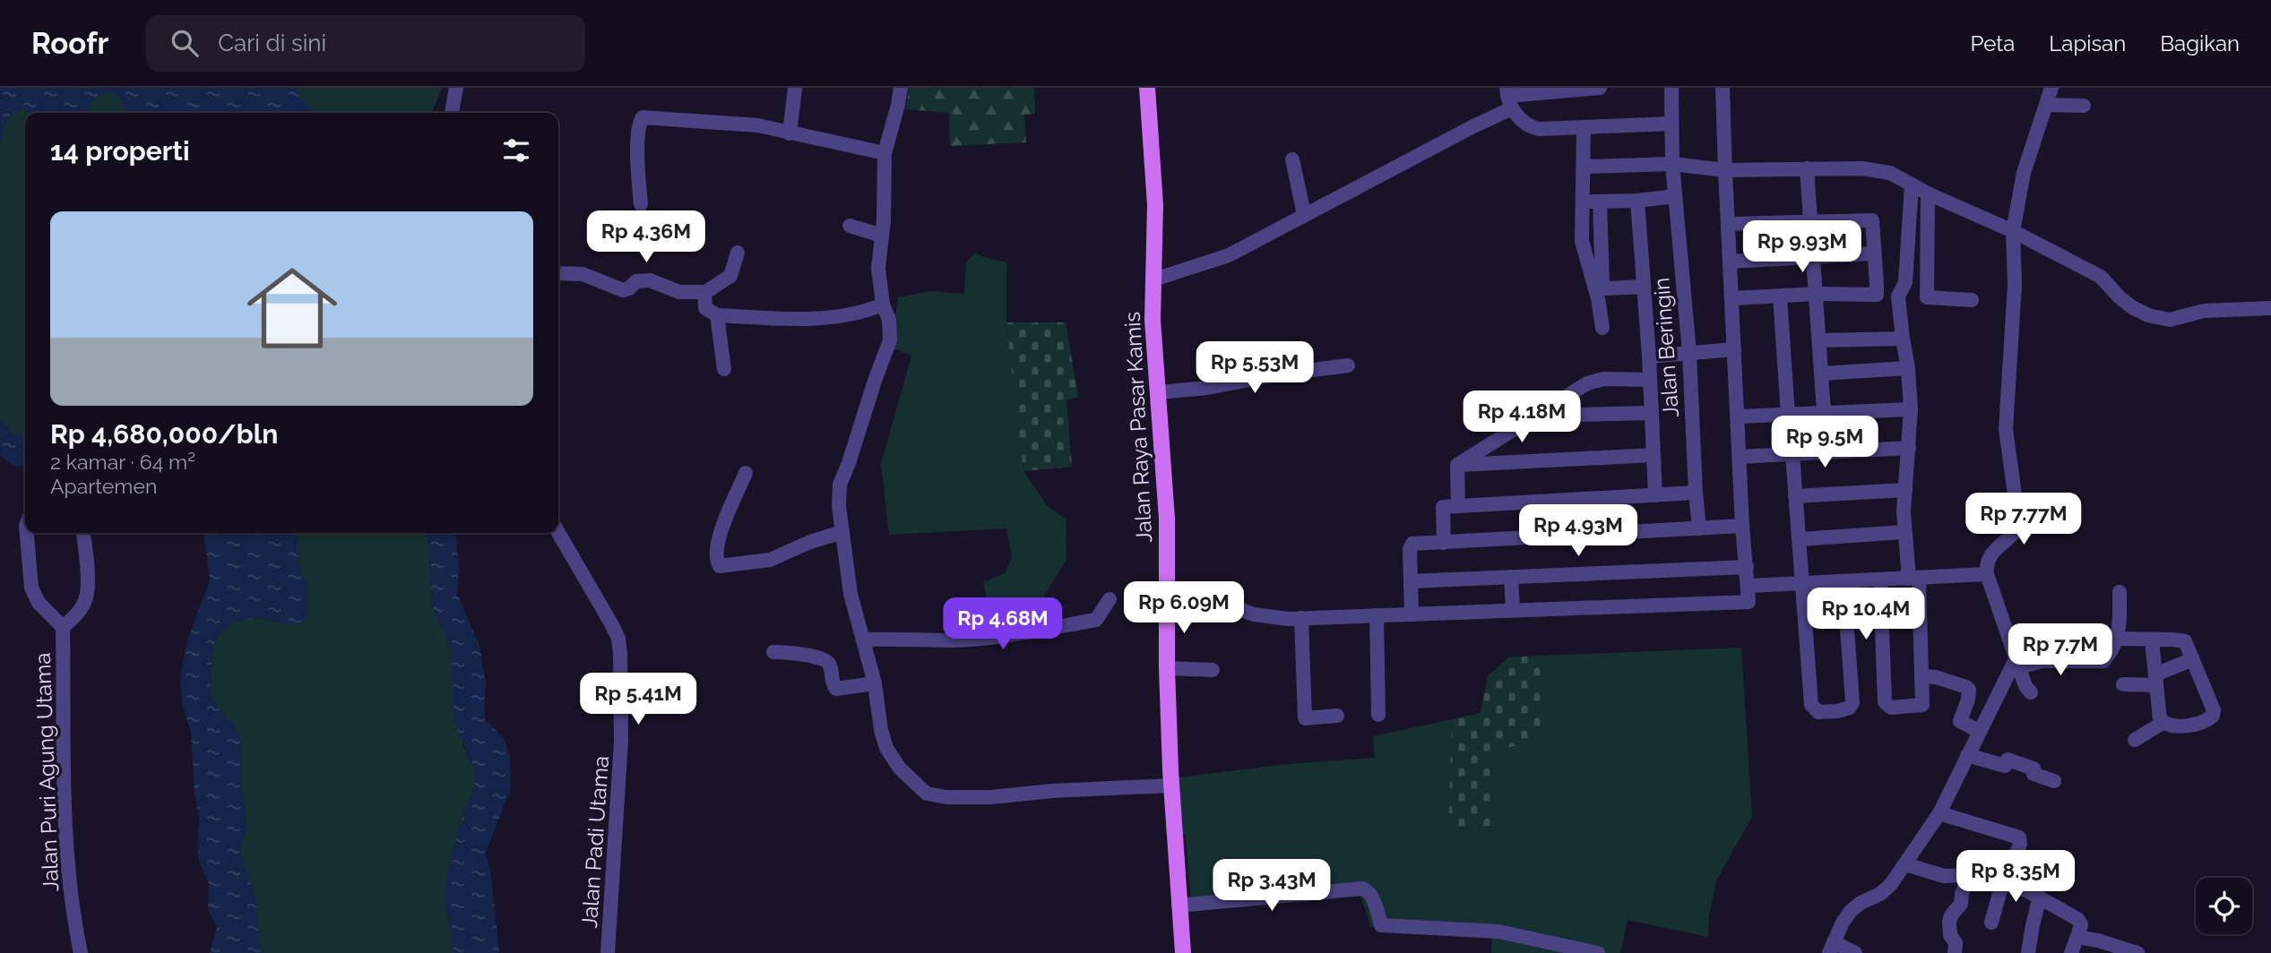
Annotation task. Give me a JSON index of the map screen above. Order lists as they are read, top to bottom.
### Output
{
  "streets": {
    "main road": ["Jalan Raya Pasar Kamis"],
    "street": ["Jalan Beringin", "Jalan Puri Agung Utama", "Jalan Padi Utama"]
  },
  "page": {
    "header": "Roofr",
    "search": "Cari di sini",
    "nav": ["Peta", "Lapisan", "Bagikan"],
    "heading": "14 properti",
    "list": [
      {
        "name": "Rp 4,680,000/bln",
        "note": "2 kamar · 64 m² · Apartemen"
      }
    ],
    "price": [
      "Rp 4.36M",
      "Rp 9.93M",
      "Rp 5.53M",
      "Rp 4.18M",
      "Rp 9.5M",
      "Rp 7.77M",
      "Rp 4.93M",
      "Rp 6.09M",
      "Rp 10.4M",
      "Rp 4.68M",
      "Rp 7.7M",
      "Rp 5.41M",
      "Rp 8.35M",
      "Rp 3.43M"
    ]
  }
}
